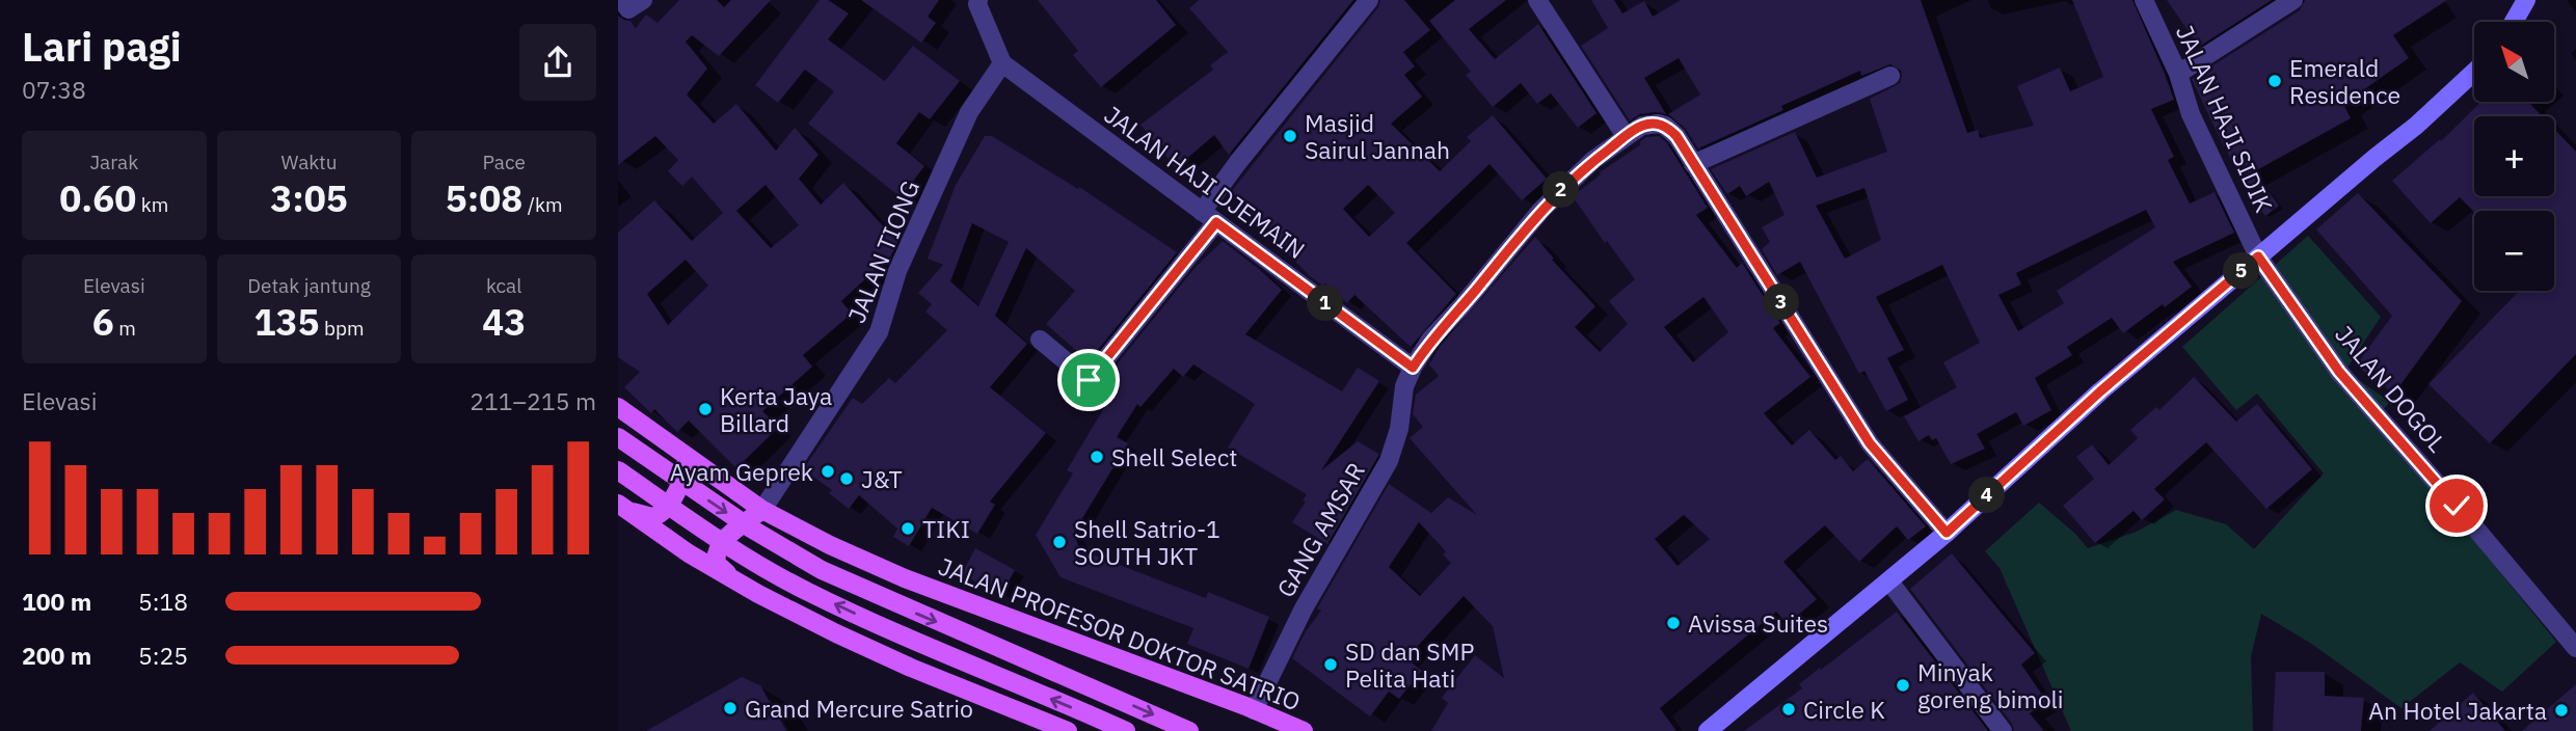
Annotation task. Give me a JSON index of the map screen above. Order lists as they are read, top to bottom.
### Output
{
  "streets": {
    "main road": ["JALAN PROFESOR DOKTOR SATRIO"],
    "street": [
      "JALAN HAJI SIDIK",
      "JALAN HAJI DJEMAIN",
      "JALAN TIONG",
      "JALAN DOGOL",
      "GANG AMSAR"
    ]
  },
  "crossings": [
    ["JALAN HAJI SIDIK", "JALAN DOGOL"],
    ["JALAN HAJI DJEMAIN", "JALAN TIONG"],
    ["JALAN HAJI DJEMAIN", "GANG AMSAR"],
    ["JALAN TIONG", "JALAN PROFESOR DOKTOR SATRIO"],
    ["GANG AMSAR", "JALAN PROFESOR DOKTOR SATRIO"]
  ],
  "places": [
    "Emerald Residence",
    "Masjid Sairul Jannah",
    "Kerta Jaya Billard",
    "Shell Select",
    "Ayam Geprek",
    "J&T",
    "TIKI",
    "Shell Satrio-1 SOUTH JKT",
    "Avissa Suites",
    "SD dan SMP Pelita Hati",
    "Minyak goreng bimoli",
    "Grand Mercure Satrio",
    "Circle K",
    "An Hotel Jakarta"
  ],
  "north": "top left",
  "page": {
    "heading": ["Lari pagi", "07:38"],
    "map_buttons": ["+", "−"],
    "stats": [
      ["Jarak", "0.60 km"],
      ["Waktu", "3:05"],
      ["Pace", "5:08 /km"],
      ["Elevasi", "6 m"],
      ["Detak jantung", "135 bpm"],
      ["kcal", "43"]
    ],
    "pins": [
      "2",
      "5",
      "3",
      "1",
      "4"
    ],
    "chart": ["Elevasi", "211–215 m"],
    "list": [
      {
        "name": "100 m",
        "note": "5:18"
      },
      {
        "name": "200 m",
        "note": "5:25"
      }
    ]
  }
}
